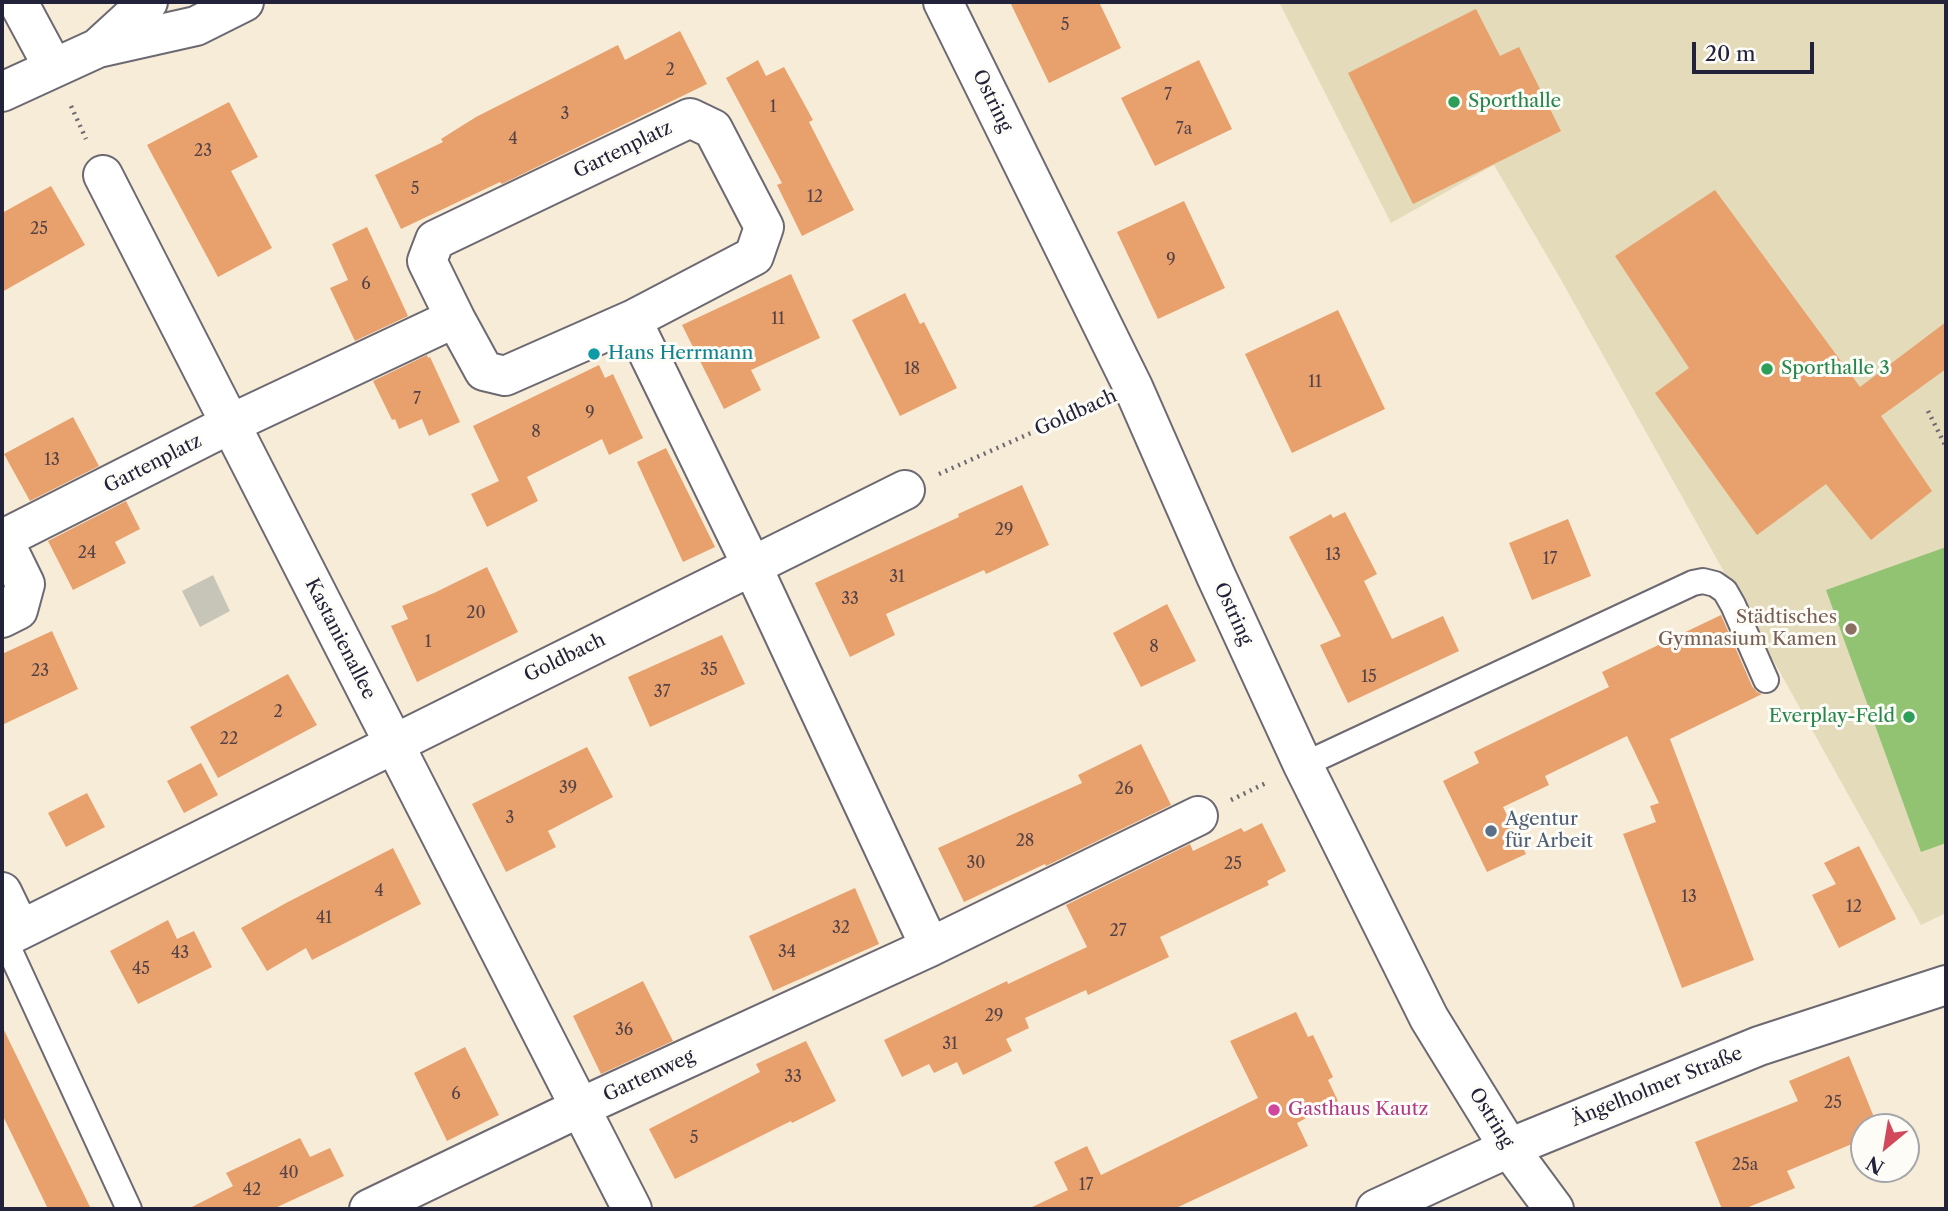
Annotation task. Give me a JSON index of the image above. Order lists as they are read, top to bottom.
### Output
{
  "streets": {
    "street": [
      "Ostring",
      "Gartenplatz",
      "Goldbach",
      "Kastanienallee",
      "Gartenweg",
      "Ängelholmer Straße"
    ]
  },
  "crossings": [
    ["Ostring", "Goldbach"],
    ["Ostring", "Ängelholmer Straße"],
    ["Gartenplatz", "Kastanienallee"],
    ["Goldbach", "Kastanienallee"],
    ["Kastanienallee", "Gartenweg"]
  ],
  "places": [
    "Sporthalle",
    "Hans Herrmann",
    "Sporthalle 3",
    "Städtisches Gymnasium Kamen",
    "Everplay-Feld",
    "Agentur für Arbeit",
    "Gasthaus Kautz"
  ],
  "house_numbers": [
    "5",
    "2",
    "7",
    "1",
    "3",
    "7a",
    "4",
    "23",
    "5",
    "12",
    "25",
    "9",
    "6",
    "11",
    "18",
    "11",
    "7",
    "9",
    "8",
    "13",
    "29",
    "24",
    "13",
    "17",
    "31",
    "33",
    "20",
    "1",
    "8",
    "35",
    "23",
    "15",
    "37",
    "2",
    "22",
    "39",
    "26",
    "3",
    "28",
    "30",
    "25",
    "4",
    "13",
    "12",
    "41",
    "32",
    "27",
    "34",
    "43",
    "45",
    "29",
    "36",
    "31",
    "33",
    "6",
    "25",
    "5",
    "25a",
    "40",
    "17",
    "42"
  ],
  "scale_bar": "20 m",
  "north": "bottom left"
}
